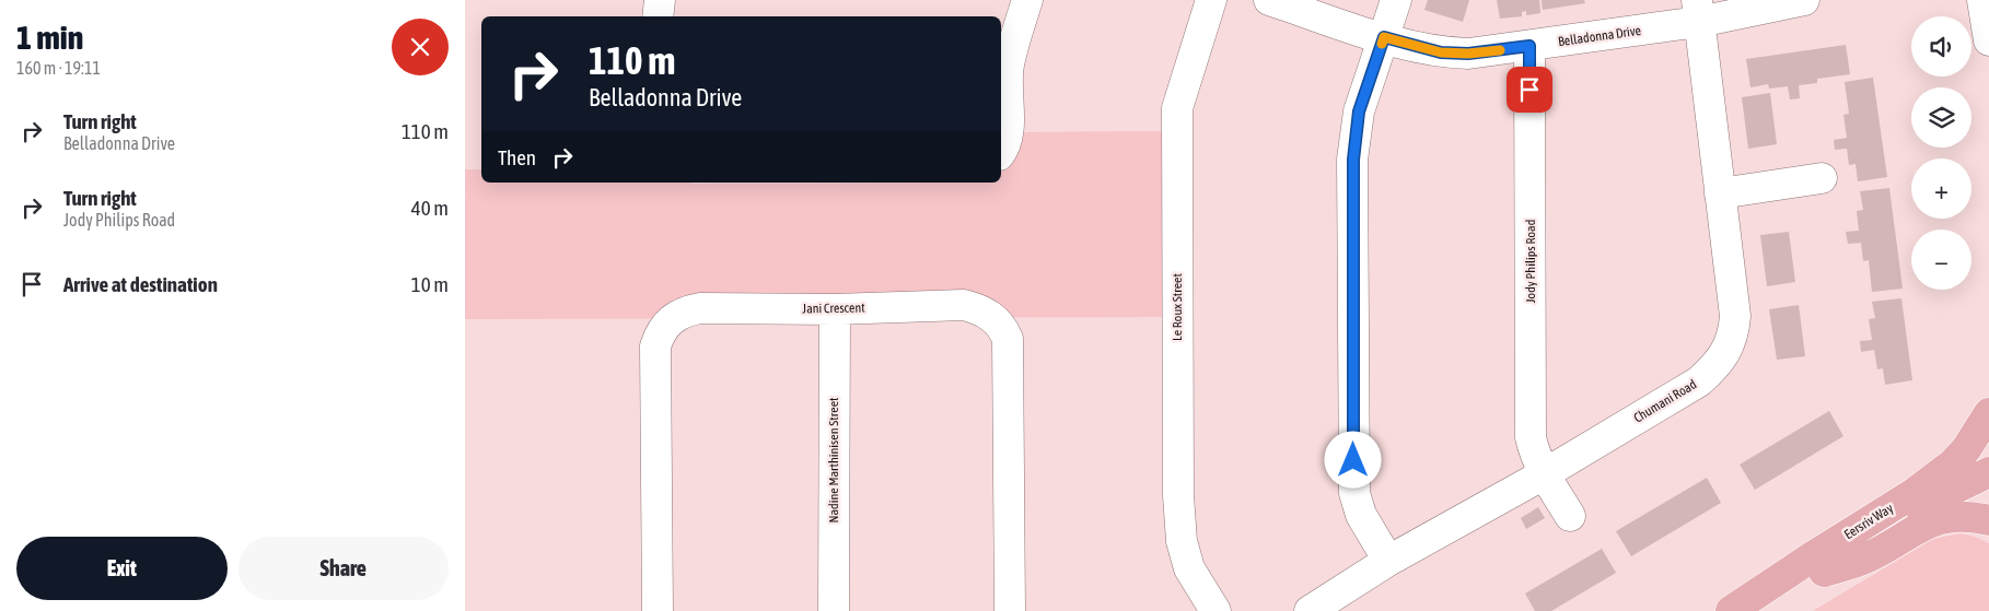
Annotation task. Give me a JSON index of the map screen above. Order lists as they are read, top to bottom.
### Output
{
  "streets": {
    "main road": ["Eersriv Way"],
    "street": [
      "Belladonna Drive",
      "Jody Philips Road",
      "Le Roux Street",
      "Jani Crescent",
      "Chumani Road",
      "Nadine Marthinisen Street"
    ]
  },
  "crossings": [
    ["Belladonna Drive", "Jody Philips Road"],
    ["Belladonna Drive", "Chumani Road"],
    ["Jody Philips Road", "Chumani Road"],
    ["Jani Crescent", "Nadine Marthinisen Street"]
  ],
  "page": {
    "heading": ["1 min", "160 m · 19:11"],
    "map_buttons": ["+", "−"],
    "turn": ["110 m", "Belladonna Drive"],
    "list": [
      {
        "name": "Turn right",
        "note": "Belladonna Drive",
        "value": "110 m"
      },
      {
        "name": "Turn right",
        "note": "Jody Philips Road",
        "value": "40 m"
      },
      {
        "name": "Arrive at destination",
        "value": "10 m"
      }
    ],
    "then": "Then",
    "buttons": ["Exit", "Share"]
  }
}
